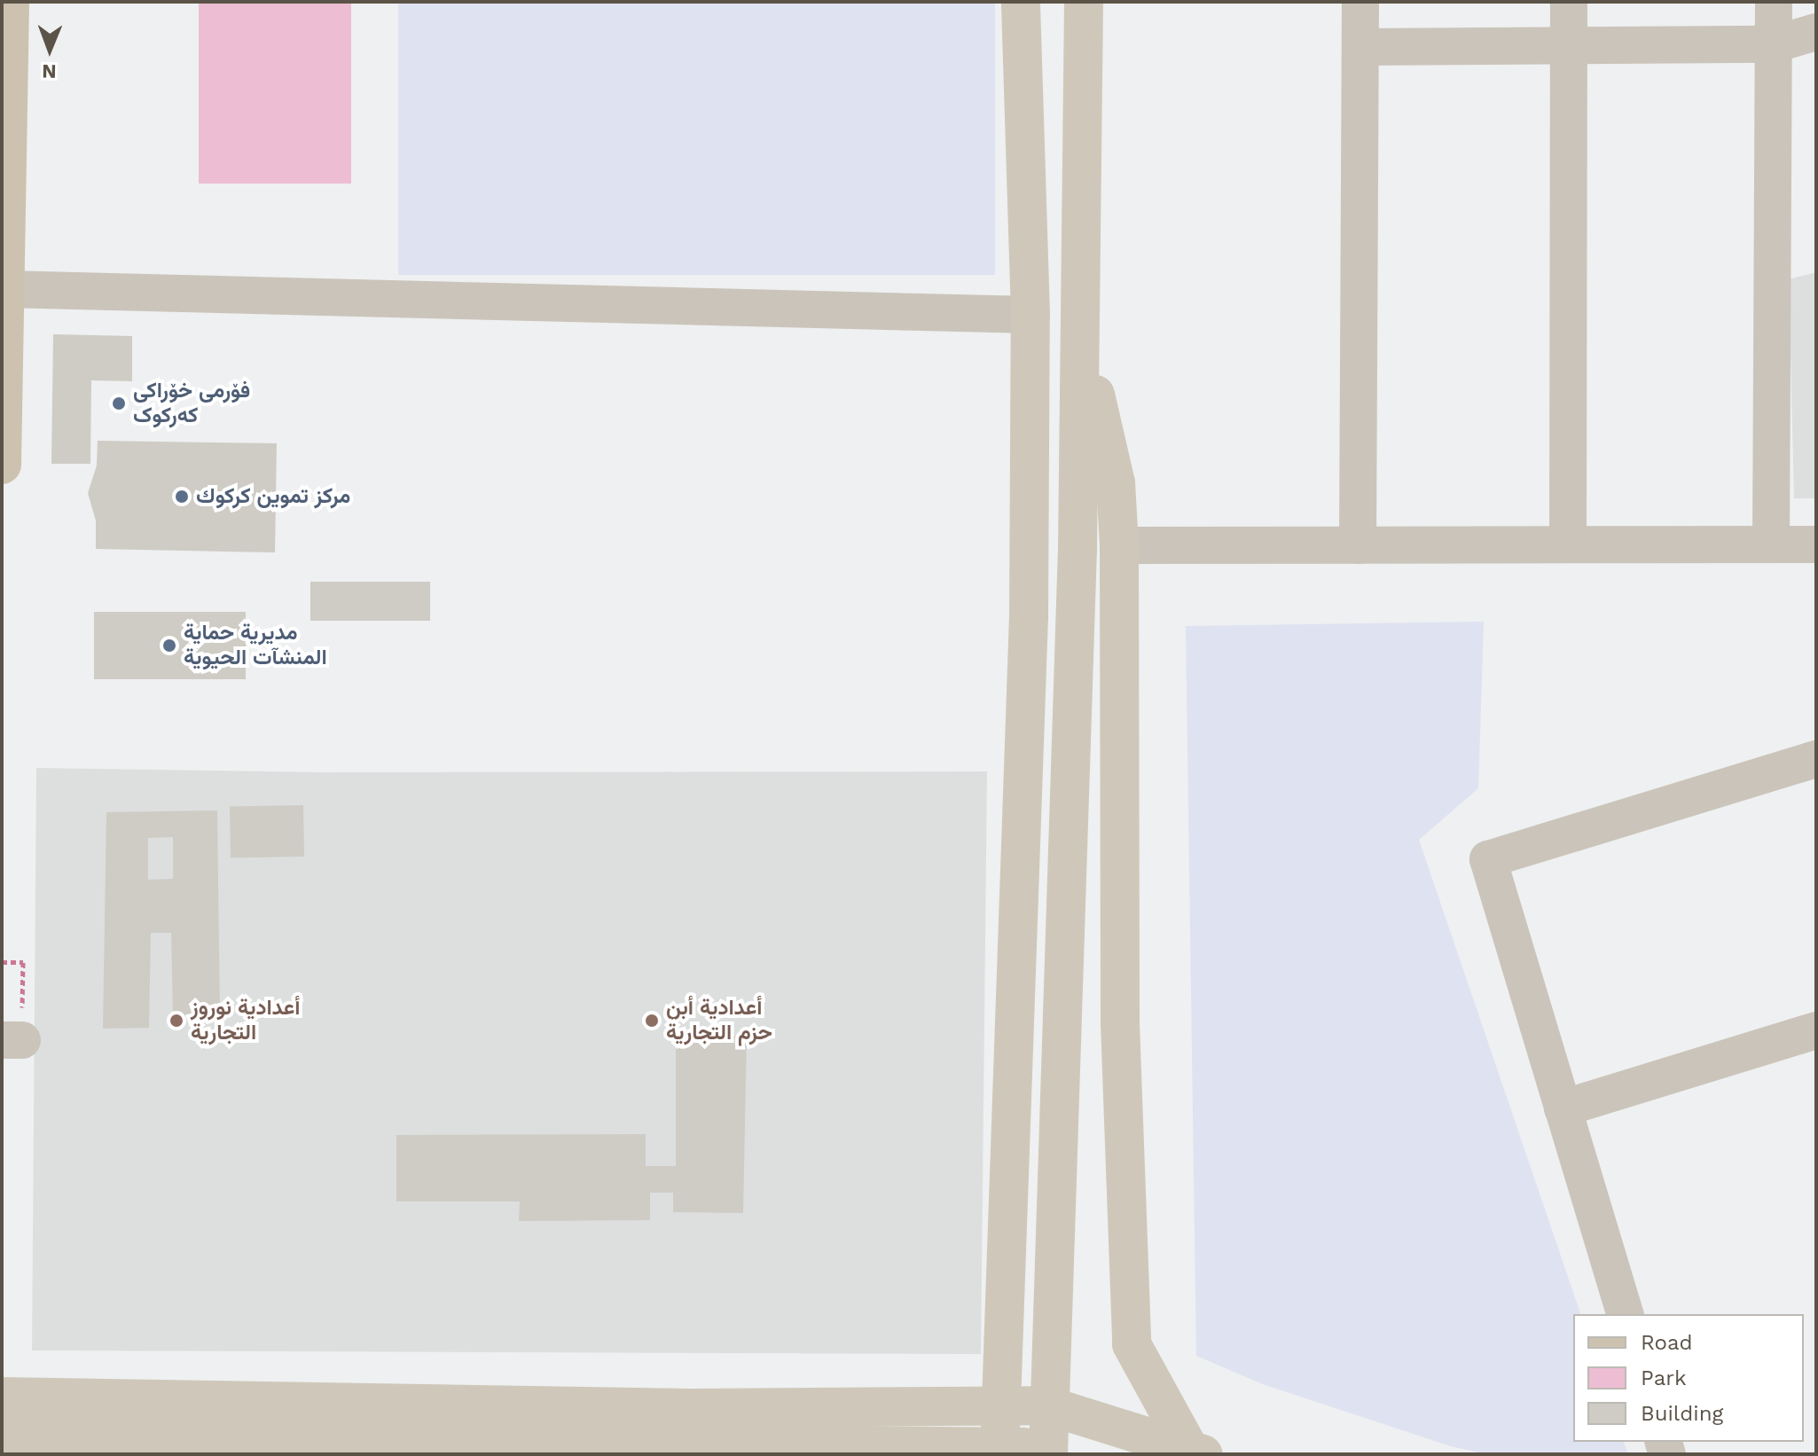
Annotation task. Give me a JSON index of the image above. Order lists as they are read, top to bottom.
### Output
{
  "places": [
    "فۆرمی خۆراکی کەرکوک",
    "مركز تموين كركوك",
    "مديرية حماية المنشآت الحيوية",
    "أعدادية نوروز التجارية",
    "أعدادية أبن حزم التجارية"
  ],
  "legend": ["Road", "Park", "Building"],
  "north": "bottom"
}
